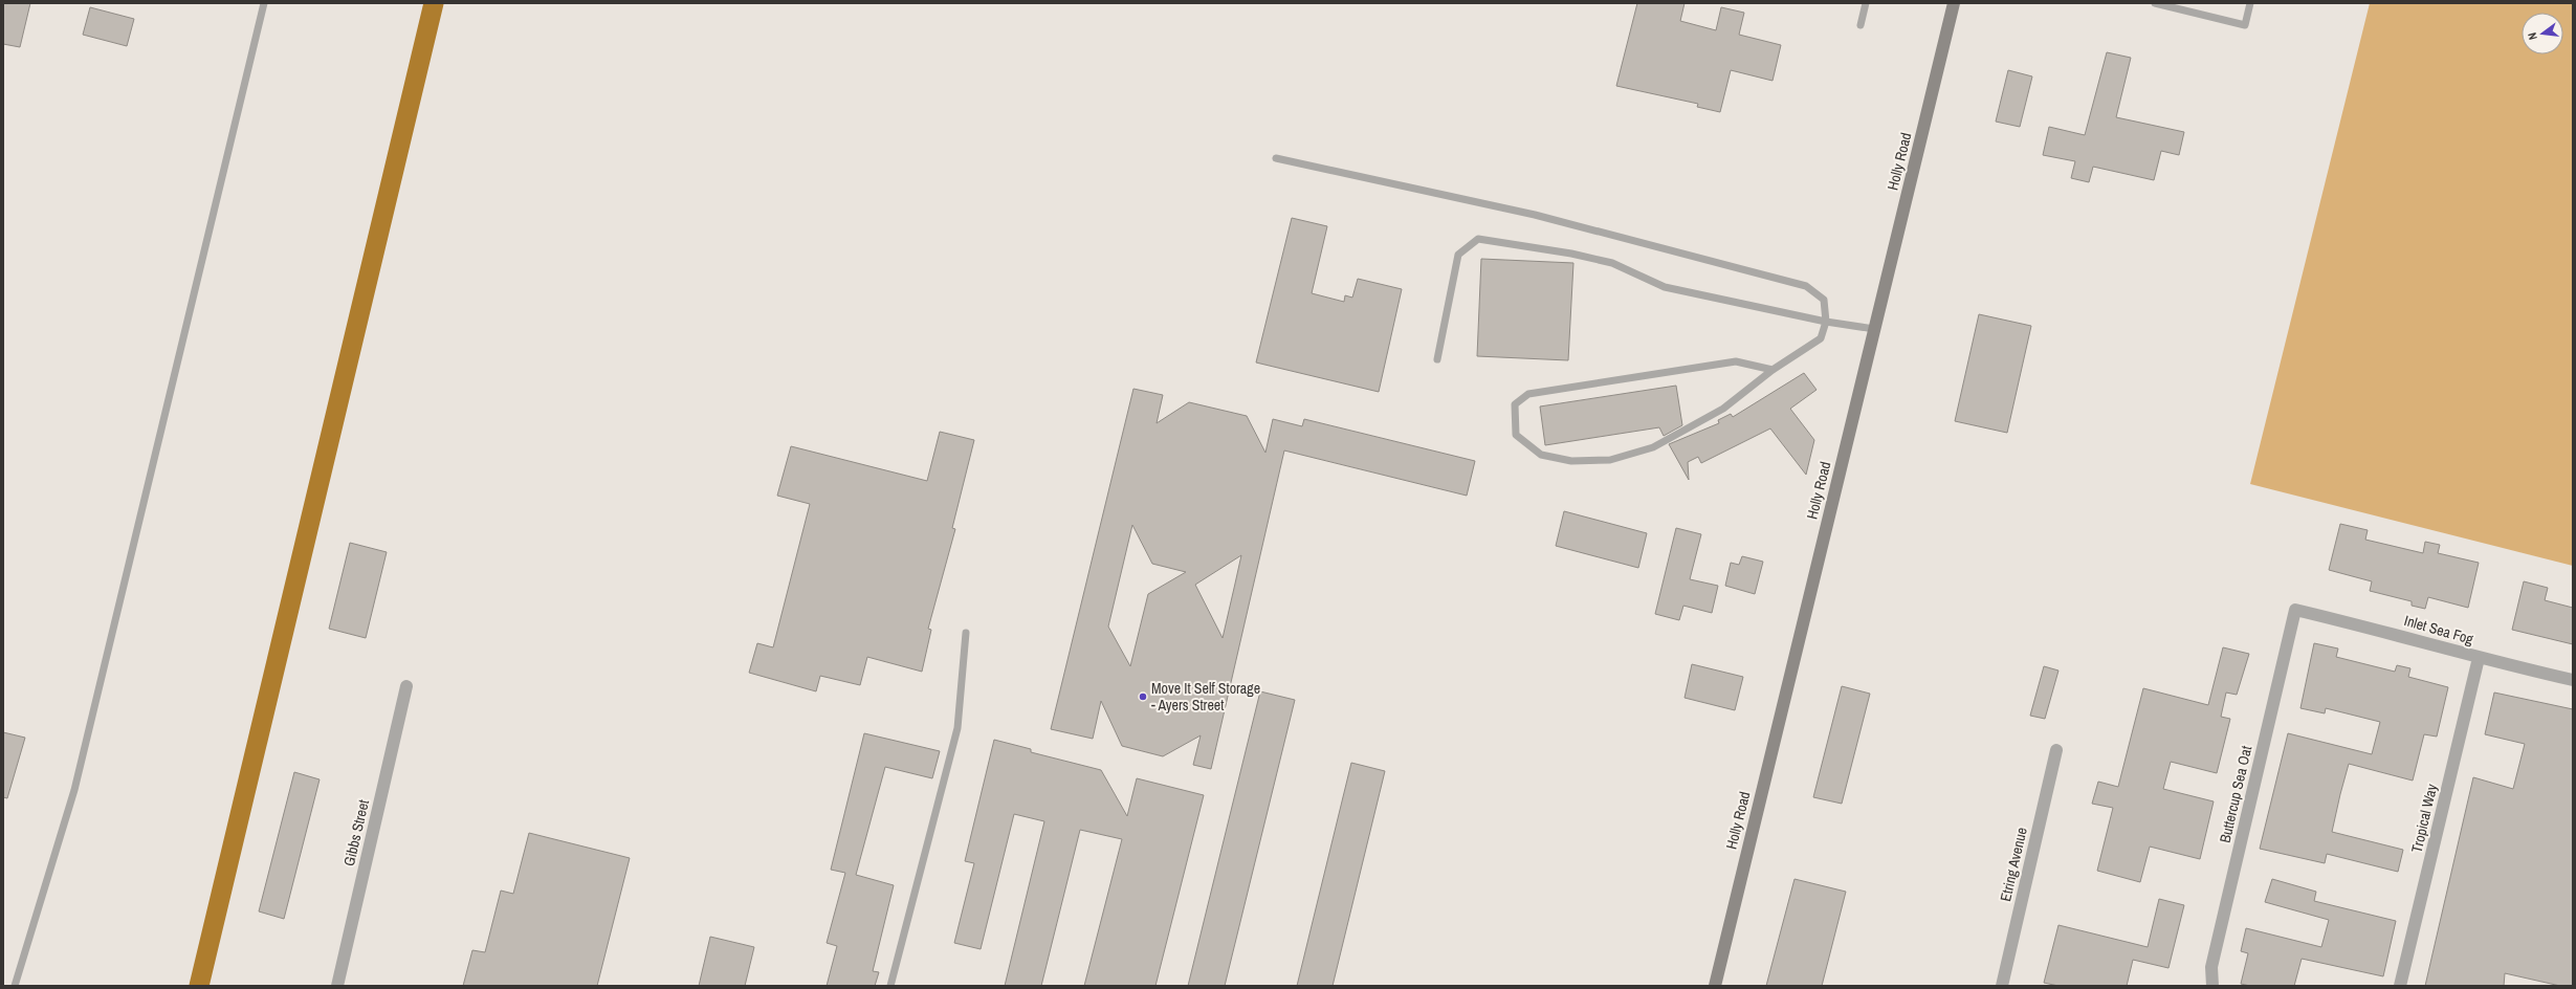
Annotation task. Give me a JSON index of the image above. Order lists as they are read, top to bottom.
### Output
{
  "streets": {
    "main road": ["Holly Road"],
    "street": [
      "Inlet Sea Fog",
      "Buttercup Sea Oat",
      "Tropical Way",
      "Gibbs Street",
      "Etring Avenue"
    ]
  },
  "crossings": [
    ["Inlet Sea Fog", "Buttercup Sea Oat"],
    ["Inlet Sea Fog", "Tropical Way"]
  ],
  "places": ["Move It Self Storage - Ayers Street"],
  "north": "left"
}
